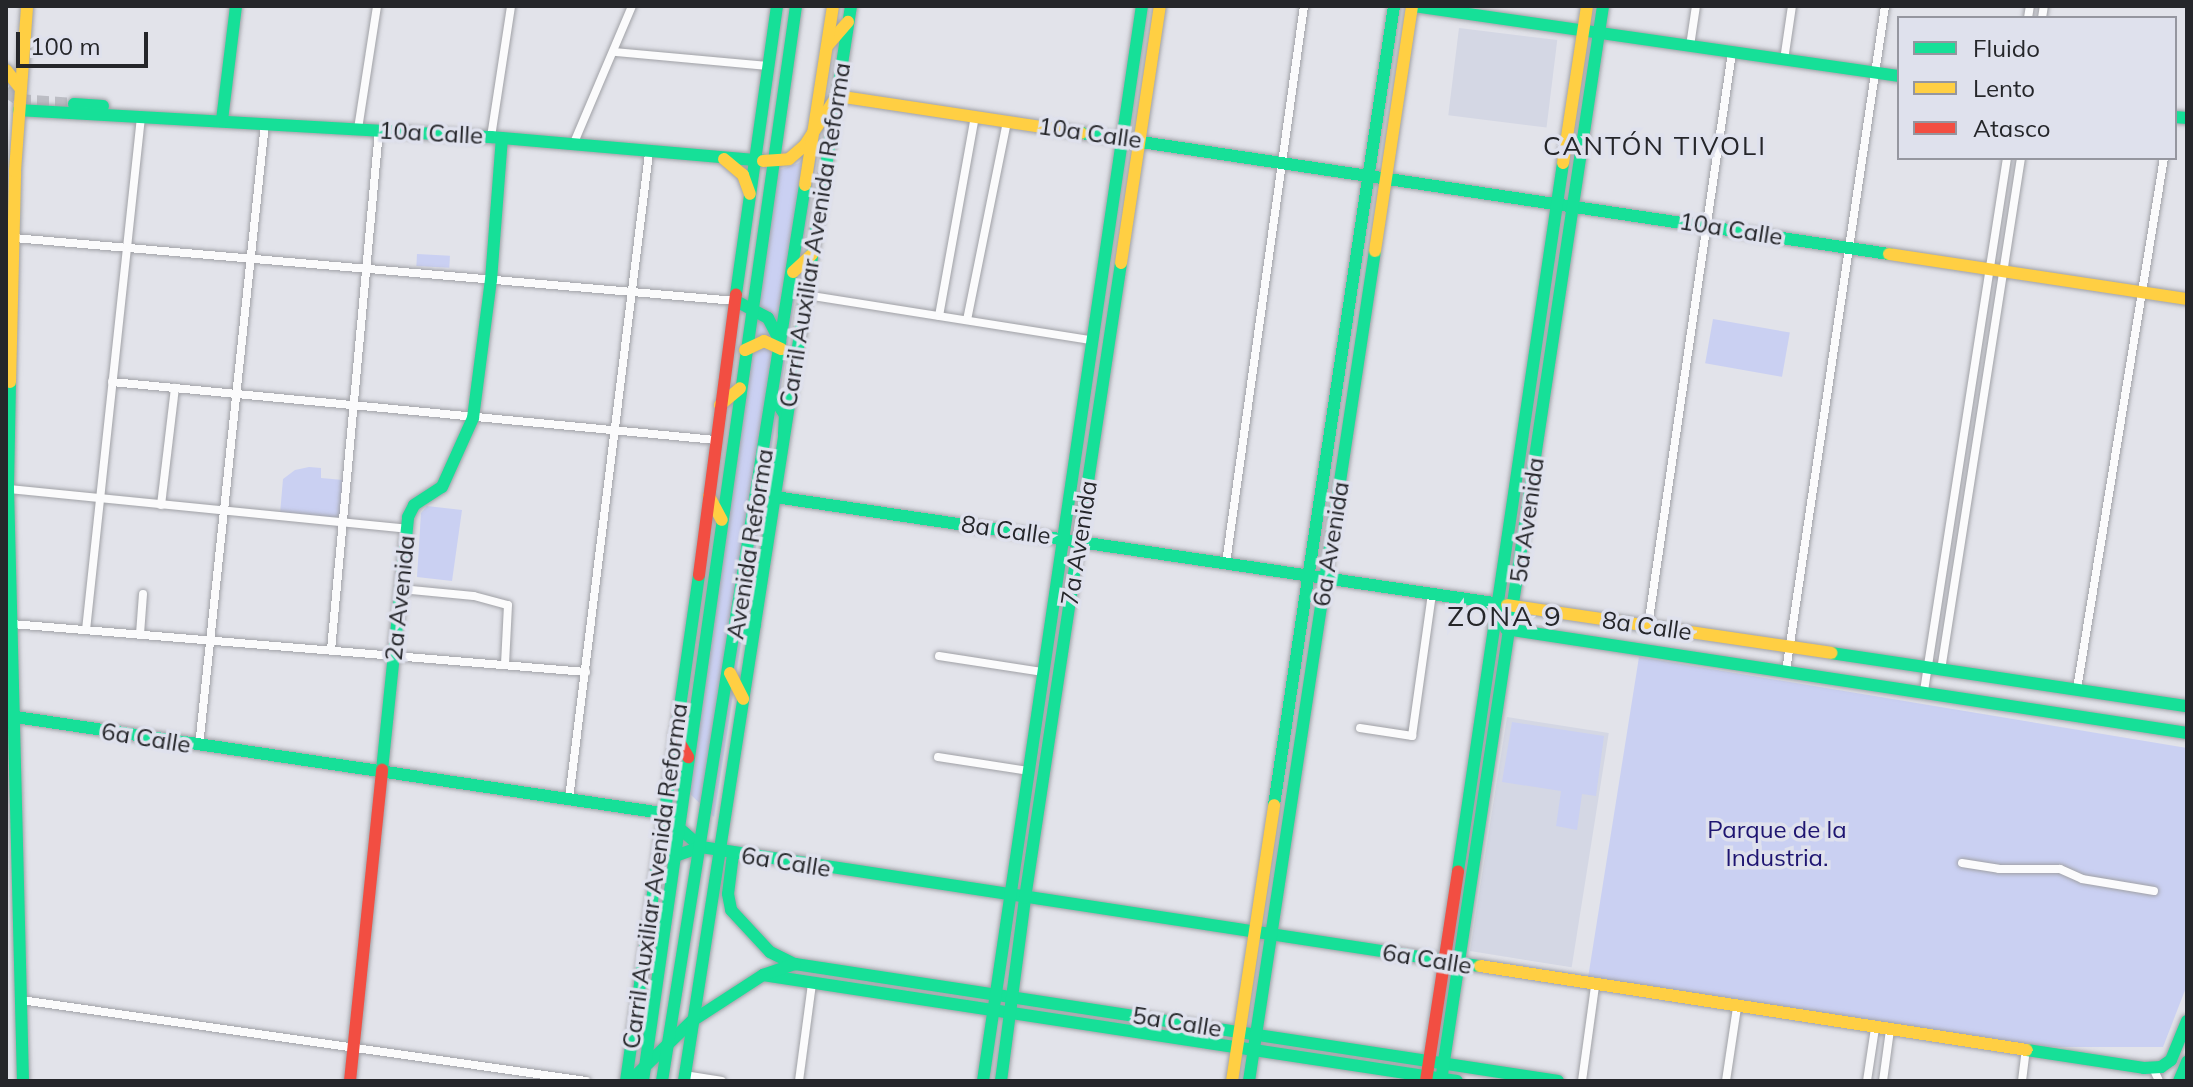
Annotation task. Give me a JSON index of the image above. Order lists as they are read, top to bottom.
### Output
{
  "streets": {
    "main road": [
      "10a Calle",
      "Carril Auxiliar Avenida Reforma",
      "5a Avenida",
      "8a Calle",
      "7a Avenida",
      "Avenida Reforma",
      "6a Avenida",
      "2a Avenida",
      "6a Calle",
      "5a Calle"
    ]
  },
  "crossings": [
    ["10a Calle", "Carril Auxiliar Avenida Reforma"],
    ["10a Calle", "5a Avenida"],
    ["10a Calle", "7a Avenida"],
    ["10a Calle", "Avenida Reforma"],
    ["10a Calle", "6a Avenida"],
    ["10a Calle", "2a Avenida"],
    ["Carril Auxiliar Avenida Reforma", "8a Calle"],
    ["Carril Auxiliar Avenida Reforma", "6a Calle"],
    ["Carril Auxiliar Avenida Reforma", "5a Calle"],
    ["5a Avenida", "8a Calle"],
    ["5a Avenida", "6a Calle"],
    ["5a Avenida", "5a Calle"],
    ["8a Calle", "7a Avenida"],
    ["8a Calle", "6a Avenida"],
    ["7a Avenida", "6a Calle"],
    ["7a Avenida", "5a Calle"],
    ["Avenida Reforma", "6a Calle"],
    ["Avenida Reforma", "5a Calle"],
    ["6a Avenida", "6a Calle"],
    ["6a Avenida", "5a Calle"],
    ["2a Avenida", "6a Calle"],
    ["6a Calle", "5a Calle"]
  ],
  "districts": ["CANTÓN TIVOLI", "ZONA 9"],
  "parks": ["Parque de la Industria."],
  "legend": ["Fluido", "Lento", "Atasco"],
  "scale_bar": "100 m"
}
